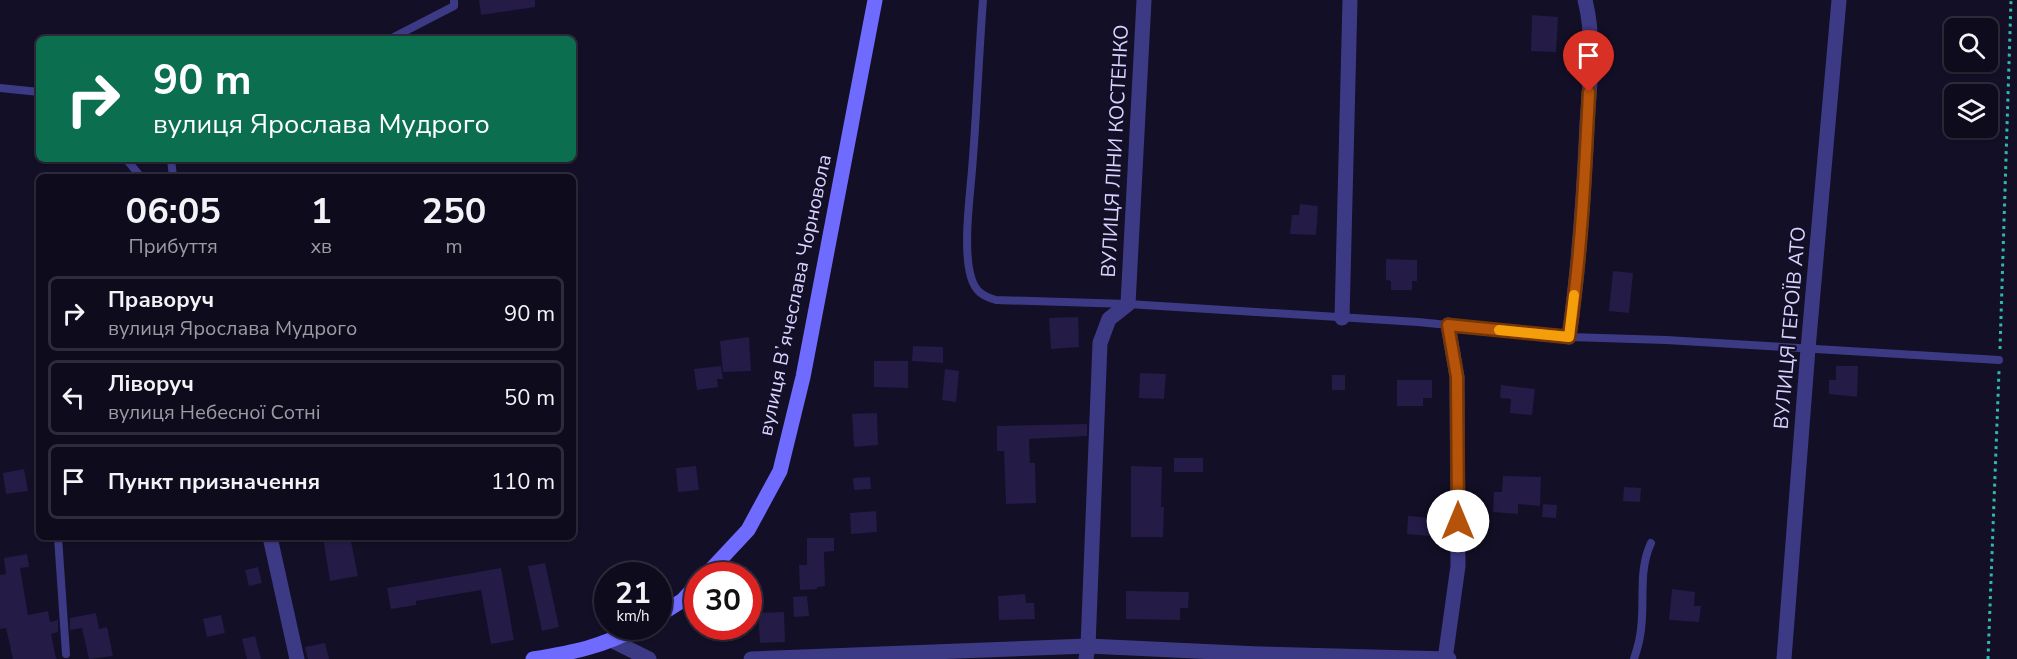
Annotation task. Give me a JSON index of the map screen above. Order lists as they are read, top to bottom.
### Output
{
  "streets": {
    "street": ["ВУЛИЦЯ ЛІНИ КОСТЕНКО", "вулиця Вʼячеслава Чорновола", "ВУЛИЦЯ ГЕРОЇВ АТО"]
  },
  "page": {
    "turn": ["90 m", "вулиця Ярослава Мудрого"],
    "eta": [
      "06:05",
      "Прибуття",
      "1",
      "хв",
      "250",
      "m"
    ],
    "list": [
      {
        "name": "Праворуч",
        "note": "вулиця Ярослава Мудрого",
        "value": "90 m"
      },
      {
        "name": "Ліворуч",
        "note": "вулиця Небесної Сотні",
        "value": "50 m"
      },
      {
        "name": "Пункт призначення",
        "value": "110 m"
      }
    ],
    "speed": "21 km/h",
    "limit": "30"
  }
}
